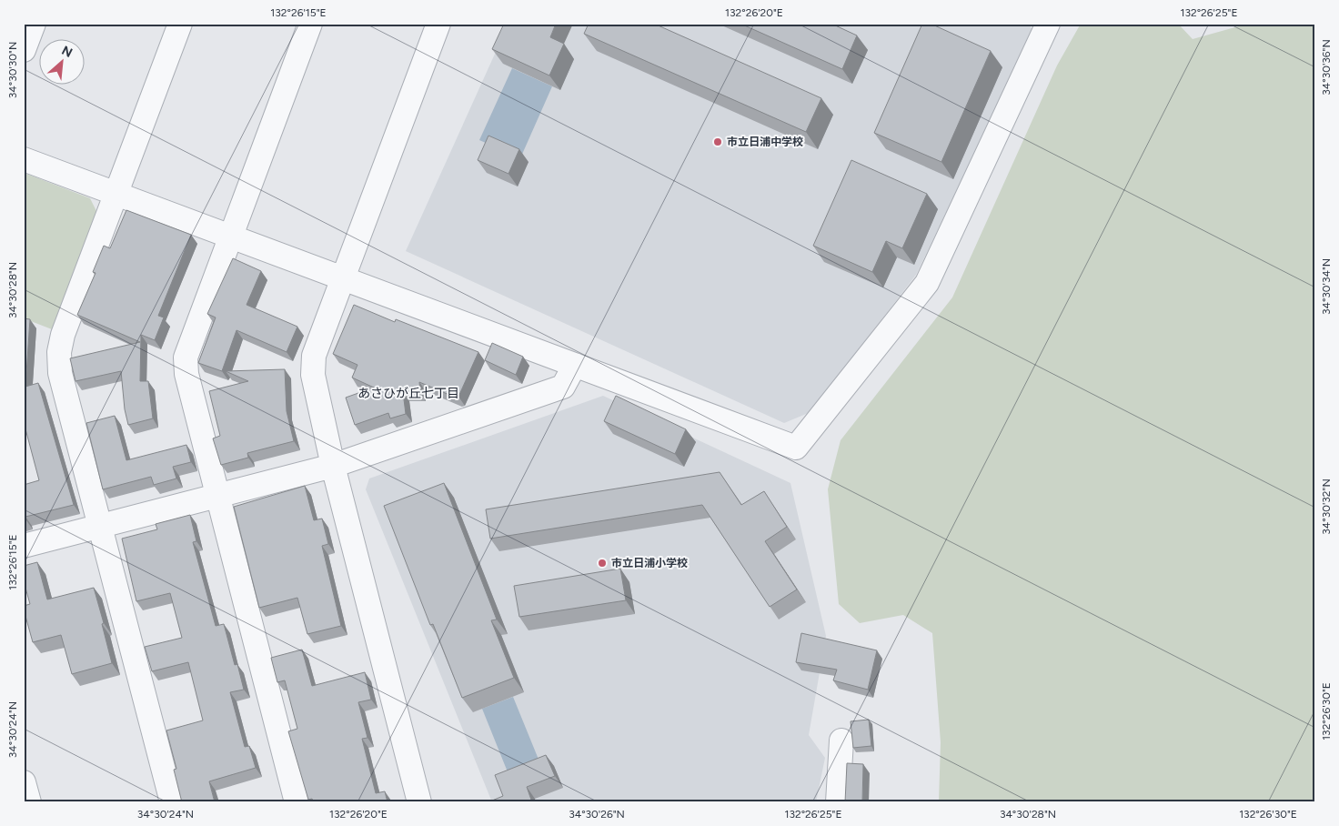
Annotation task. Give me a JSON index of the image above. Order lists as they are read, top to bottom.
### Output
{
  "districts": ["あさひが丘七丁目"],
  "places": ["市立日浦中学校", "市立日浦小学校"],
  "north": "top right",
  "coordinates": [
    "132°26'15\"E",
    "132°26'20\"E",
    "132°26'25\"E",
    "34°30'36\"N",
    "34°30'30\"N",
    "34°30'34\"N",
    "34°30'28\"N",
    "34°30'32\"N",
    "132°26'30\"E",
    "34°30'24\"N",
    "34°30'26\"N"
  ]
}
